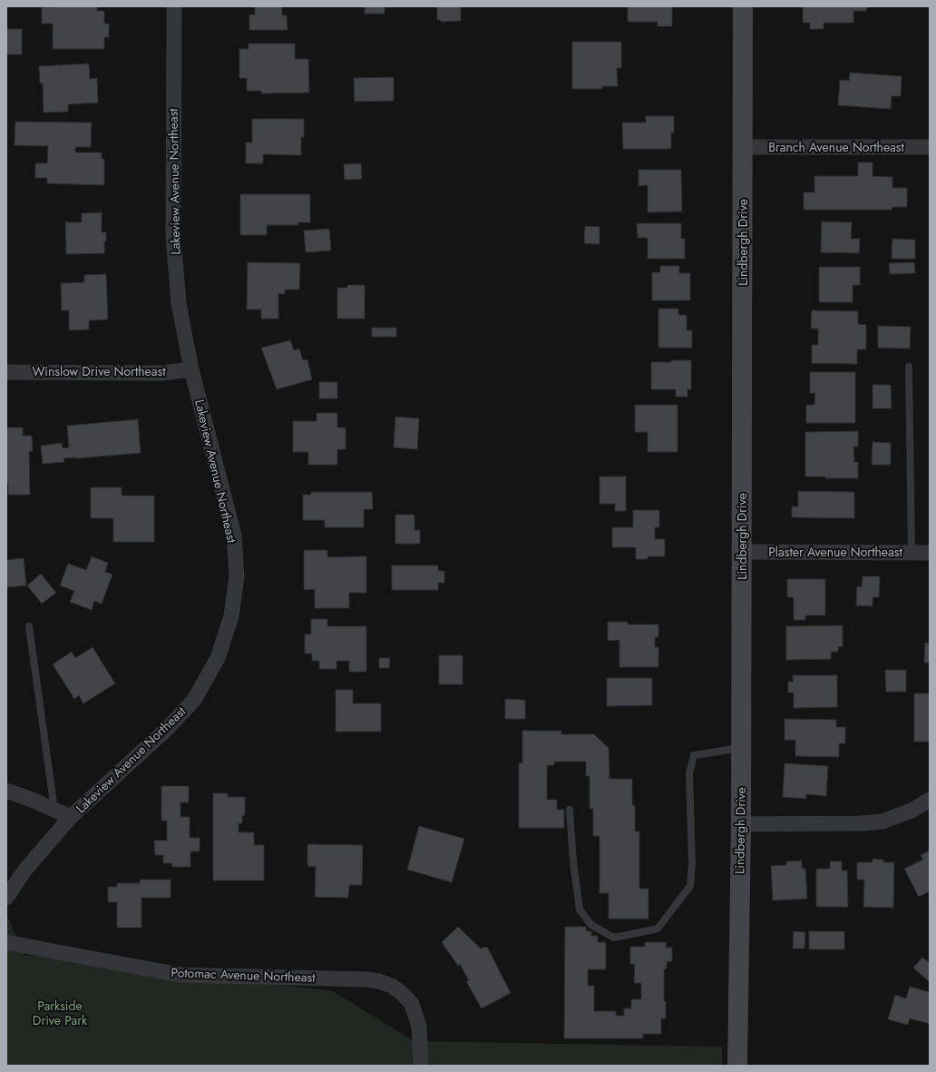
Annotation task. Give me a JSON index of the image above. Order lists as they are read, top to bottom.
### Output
{
  "streets": {
    "main road": ["Lindbergh Drive"],
    "street": [
      "Branch Avenue Northeast",
      "Lakeview Avenue Northeast",
      "Winslow Drive Northeast",
      "Plaster Avenue Northeast",
      "Potomac Avenue Northeast"
    ]
  },
  "crossings": [
    ["Branch Avenue Northeast", "Lindbergh Drive"],
    ["Lakeview Avenue Northeast", "Winslow Drive Northeast"],
    ["Lindbergh Drive", "Plaster Avenue Northeast"]
  ],
  "parks": ["Parkside Drive Park"]
}
